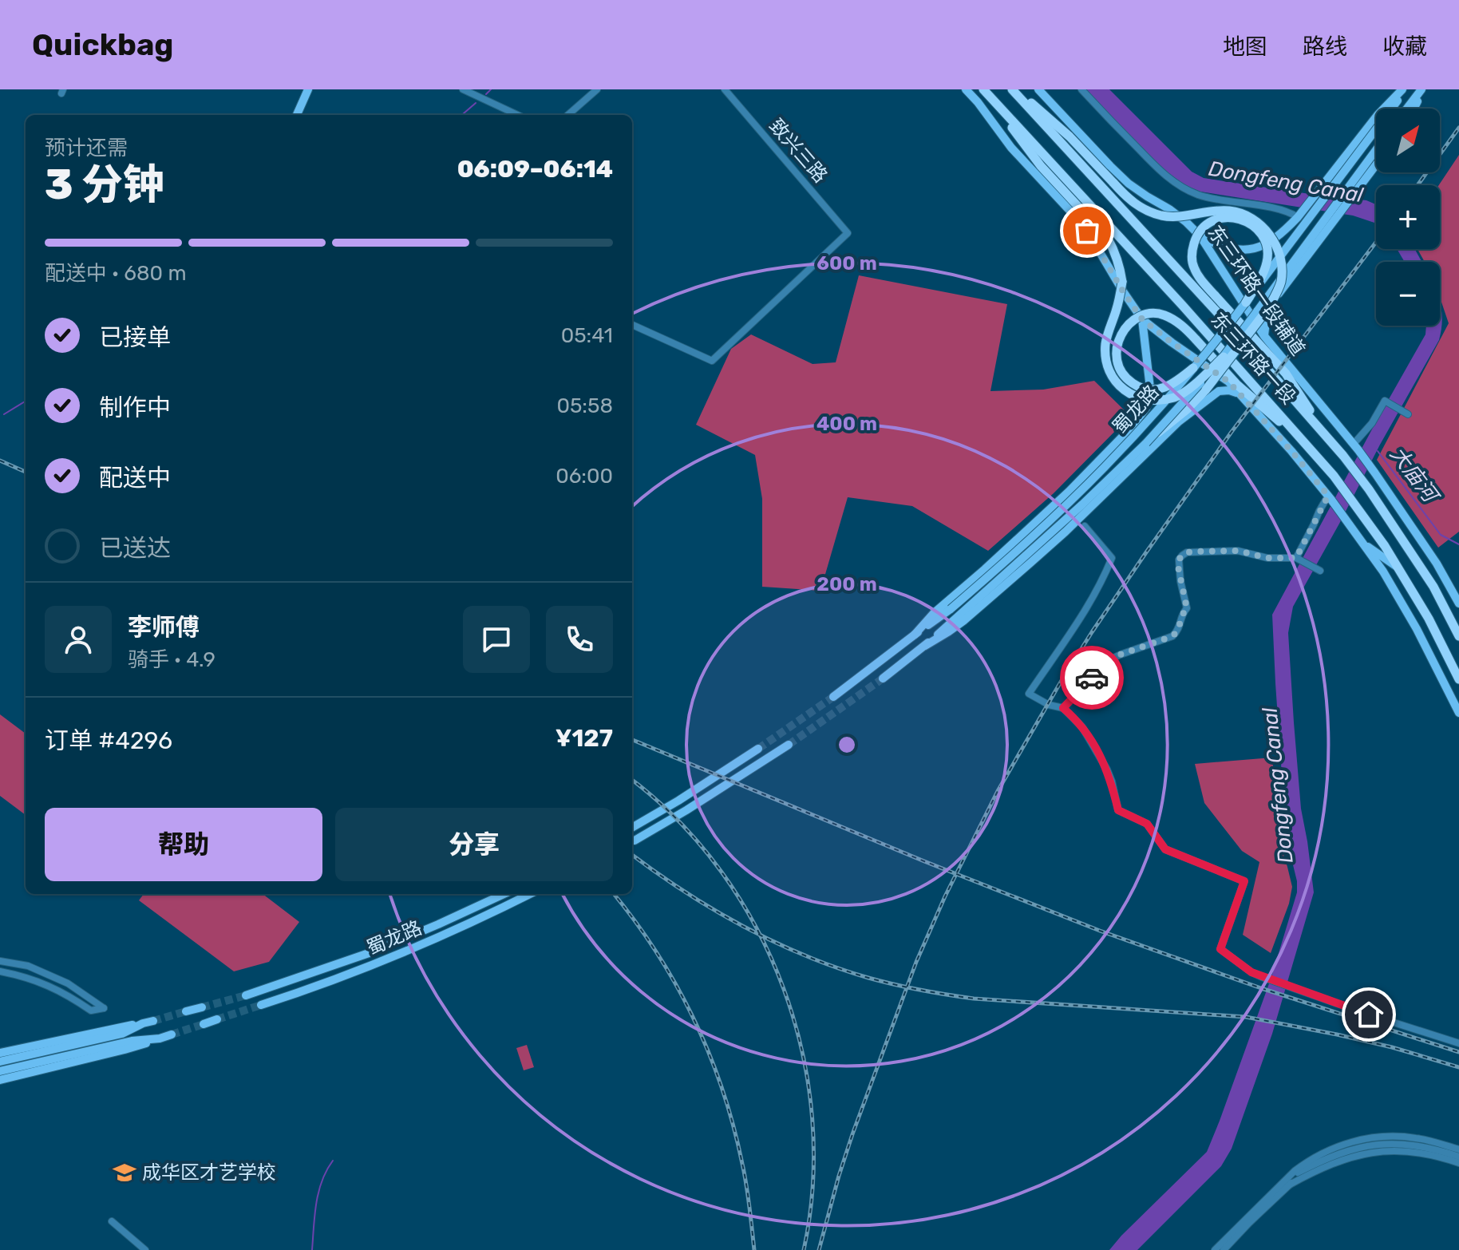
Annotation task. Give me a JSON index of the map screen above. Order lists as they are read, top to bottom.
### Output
{
  "streets": {
    "highway": ["东三环路一段"],
    "main road": ["东三环路一段辅道", "蜀龙路"],
    "street": ["致兴三路"]
  },
  "water": ["Dongfeng Canal", "大庙河"],
  "places": {
    "school or university": ["成华区才艺学校"]
  },
  "north": "top right",
  "page": {
    "header": "Quickbag",
    "nav": ["地图", "路线", "收藏"],
    "map_buttons": ["+", "−"],
    "heading": ["3 分钟", "预计还需", "06:09–06:14"],
    "panel": [
      "李师傅",
      "骑手 · 4.9",
      "订单 #4296",
      "¥127"
    ],
    "bar": "配送中 · 680 m",
    "list": [
      ["已接单", "05:41"],
      ["制作中", "05:58"],
      ["配送中", "06:00"],
      "已送达"
    ],
    "buttons": ["帮助", "分享"]
  },
  "rings": ["600 m", "400 m", "200 m"]
}
